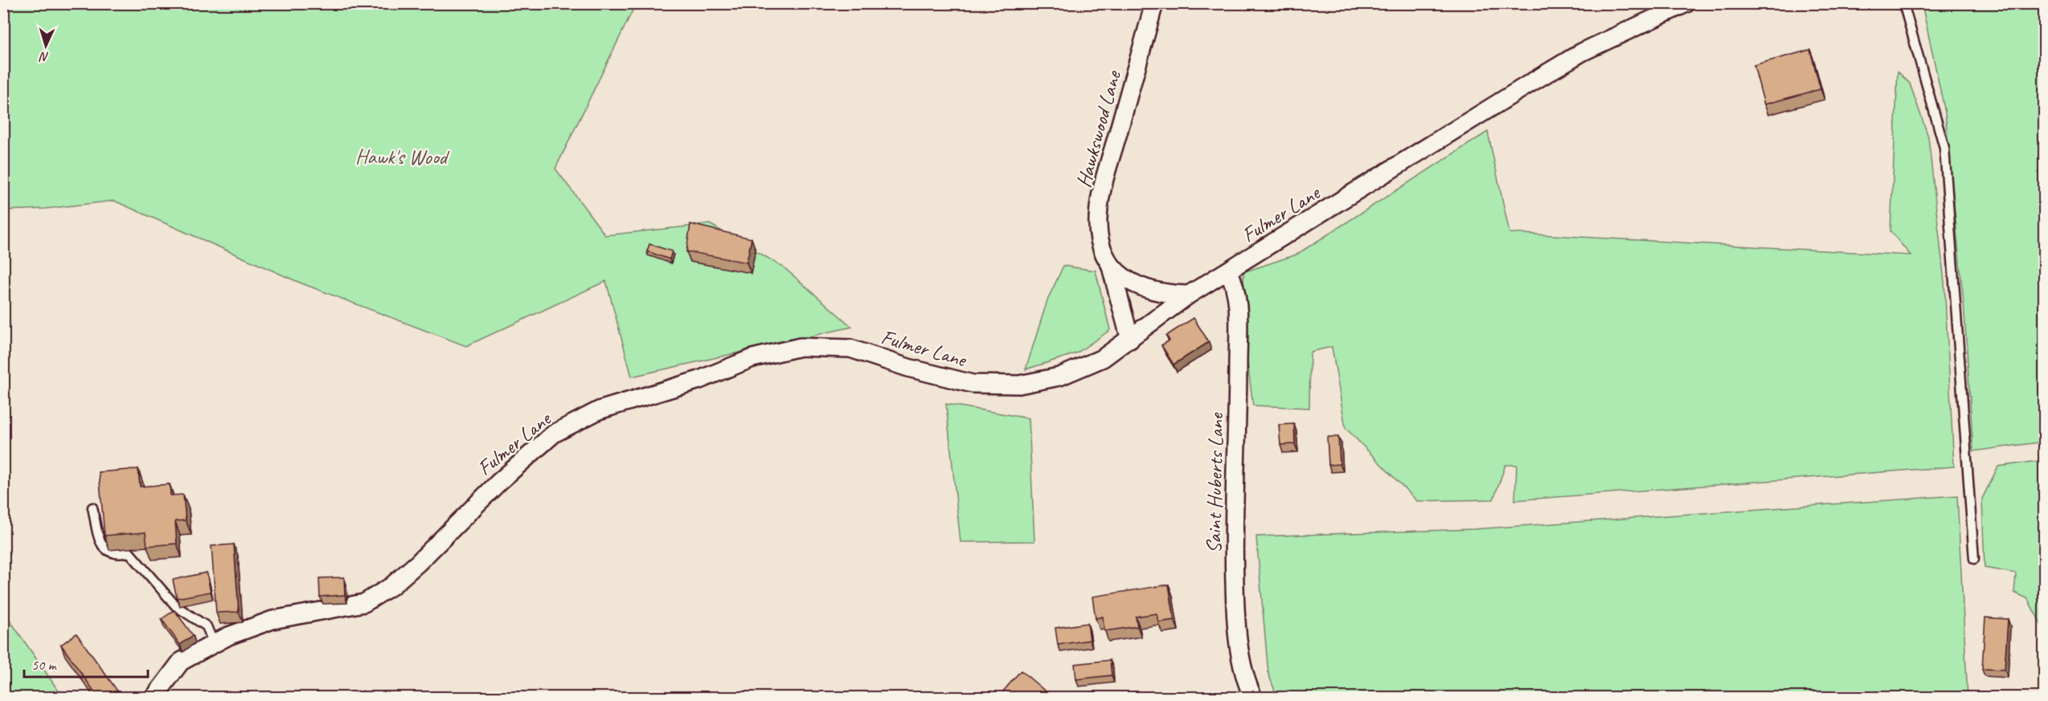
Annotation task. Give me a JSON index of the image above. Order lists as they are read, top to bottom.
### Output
{
  "streets": {
    "street": ["Hawkswood Lane", "Fulmer Lane", "Saint Huberts Lane"]
  },
  "crossings": [
    ["Hawkswood Lane", "Fulmer Lane"],
    ["Fulmer Lane", "Saint Huberts Lane"]
  ],
  "parks": ["Hawk's Wood"],
  "scale_bar": "50 m",
  "north": "bottom"
}
